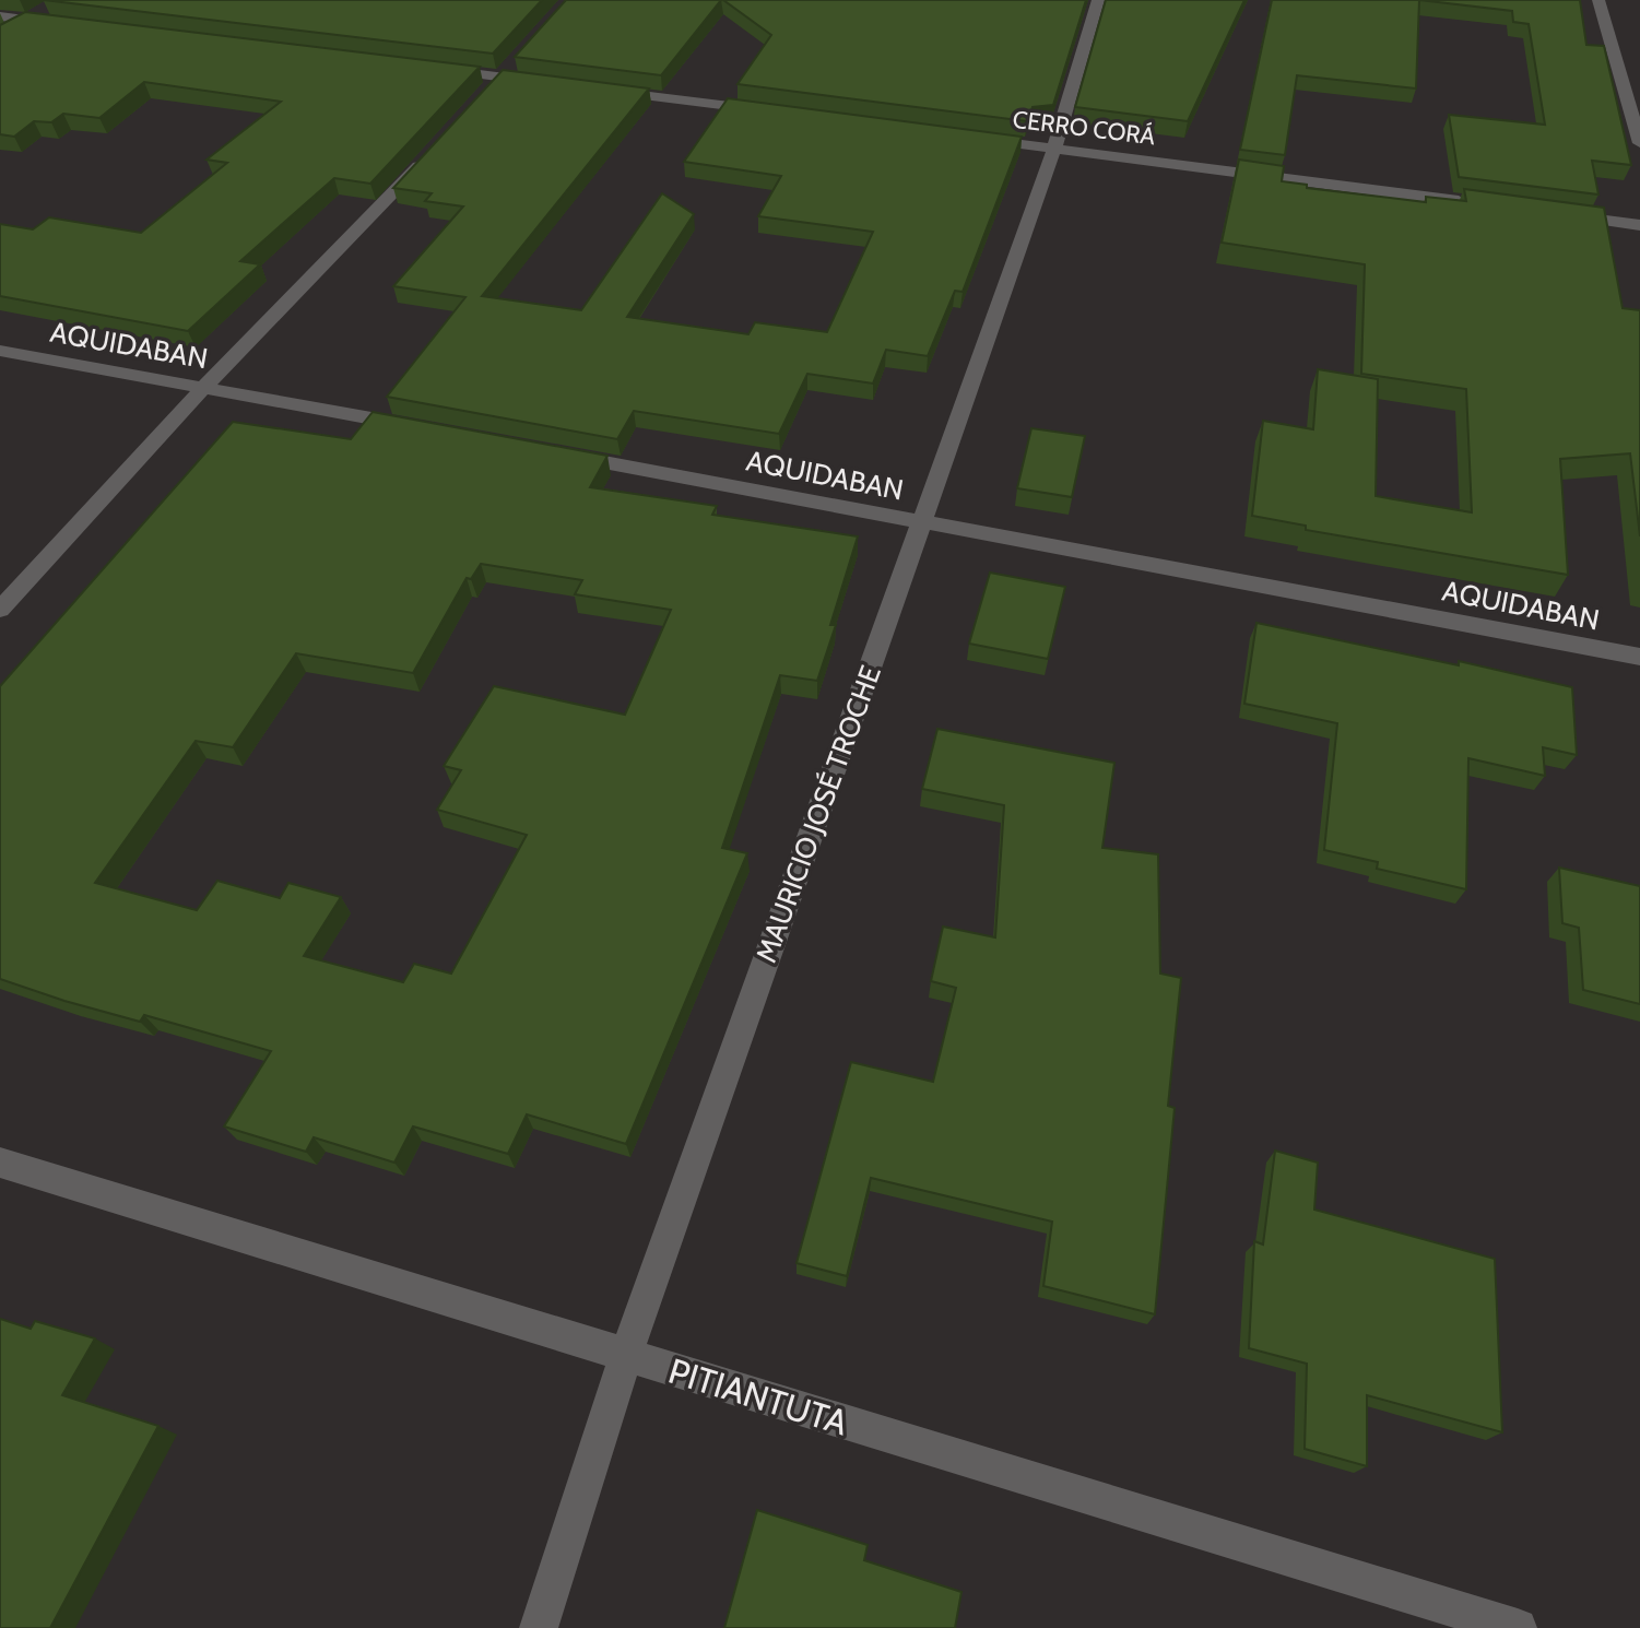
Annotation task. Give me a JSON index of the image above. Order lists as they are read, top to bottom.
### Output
{
  "streets": {
    "street": [
      "CERRO CORÁ",
      "AQUIDABAN",
      "MAURICIO JOSÉ TROCHE",
      "PITIANTUTA"
    ]
  },
  "crossings": [
    ["CERRO CORÁ", "MAURICIO JOSÉ TROCHE"],
    ["AQUIDABAN", "MAURICIO JOSÉ TROCHE"],
    ["MAURICIO JOSÉ TROCHE", "PITIANTUTA"]
  ]
}
